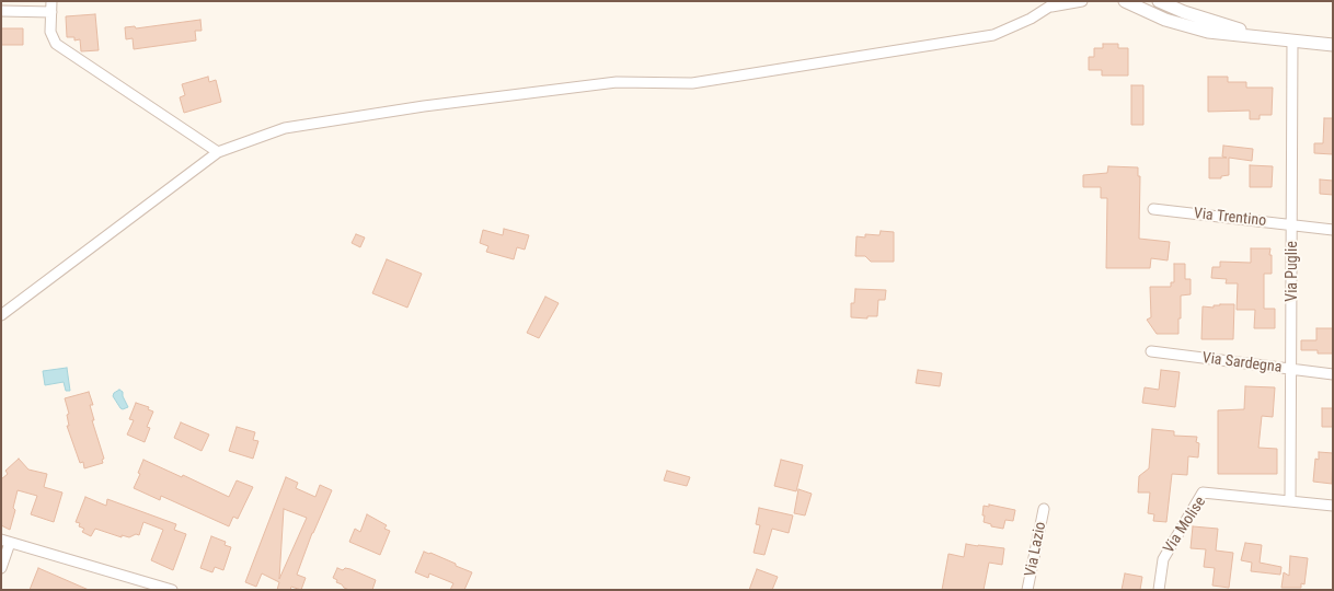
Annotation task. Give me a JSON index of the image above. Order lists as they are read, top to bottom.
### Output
{
  "streets": {
    "street": [
      "Via Trentino",
      "Via Puglie",
      "Via Sardegna",
      "Via Molise",
      "Via Lazio"
    ]
  },
  "crossings": [
    ["Via Trentino", "Via Puglie"],
    ["Via Puglie", "Via Sardegna"],
    ["Via Puglie", "Via Molise"]
  ]
}
